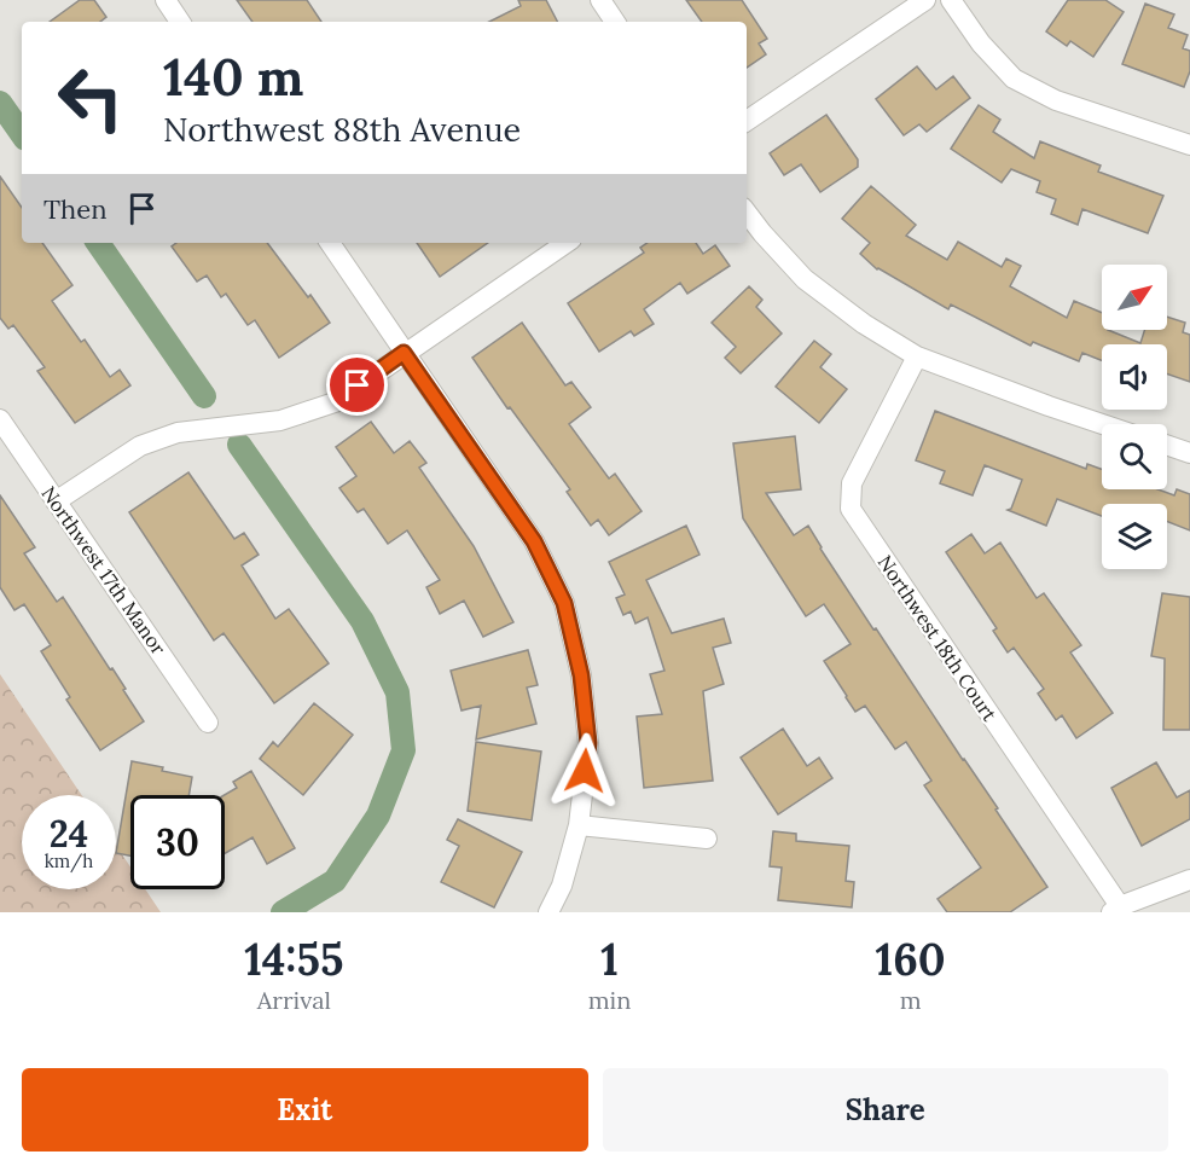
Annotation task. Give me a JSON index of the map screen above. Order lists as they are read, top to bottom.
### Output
{
  "streets": {
    "street": ["Northwest 17th Manor", "Northwest 18th Court"]
  },
  "north": "top right",
  "page": {
    "turn": ["140 m", "Northwest 88th Avenue"],
    "then": "Then",
    "speed": "24 km/h",
    "limit": "30",
    "eta": [
      "14:55",
      "Arrival",
      "1",
      "min",
      "160",
      "m"
    ],
    "buttons": ["Exit", "Share"]
  }
}
